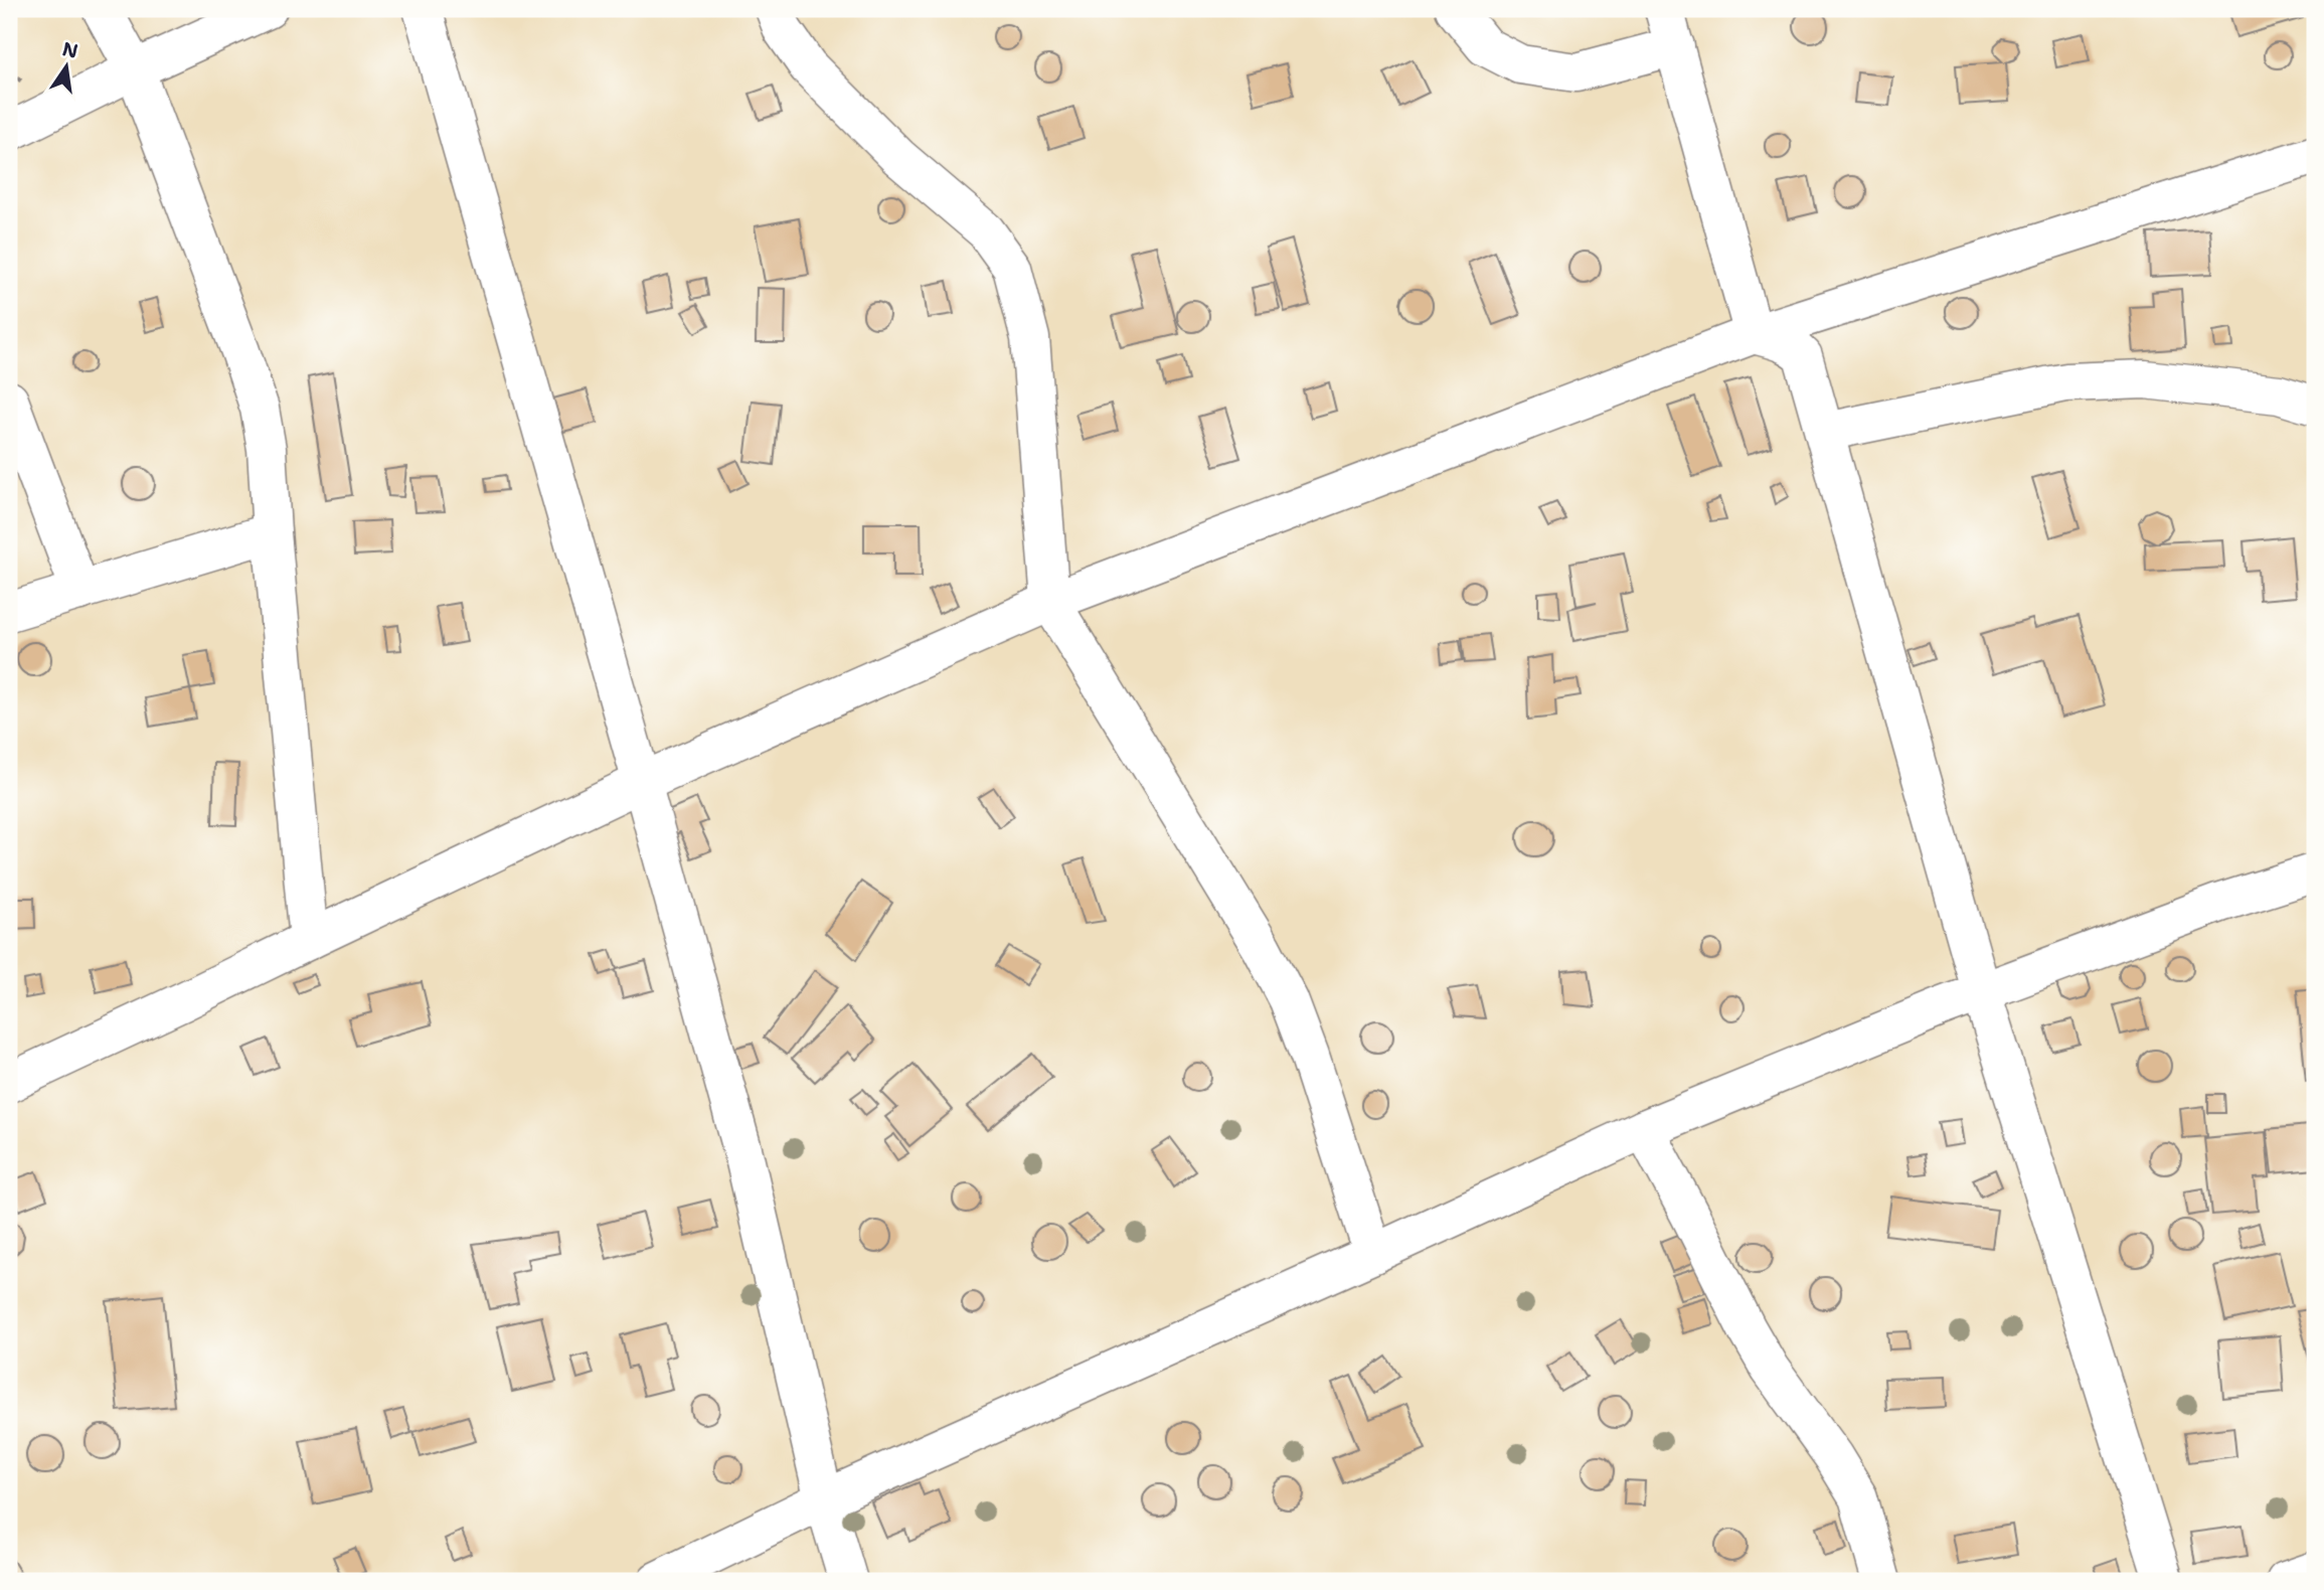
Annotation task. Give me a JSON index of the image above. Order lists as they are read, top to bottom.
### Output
{
  "north": "top"
}
